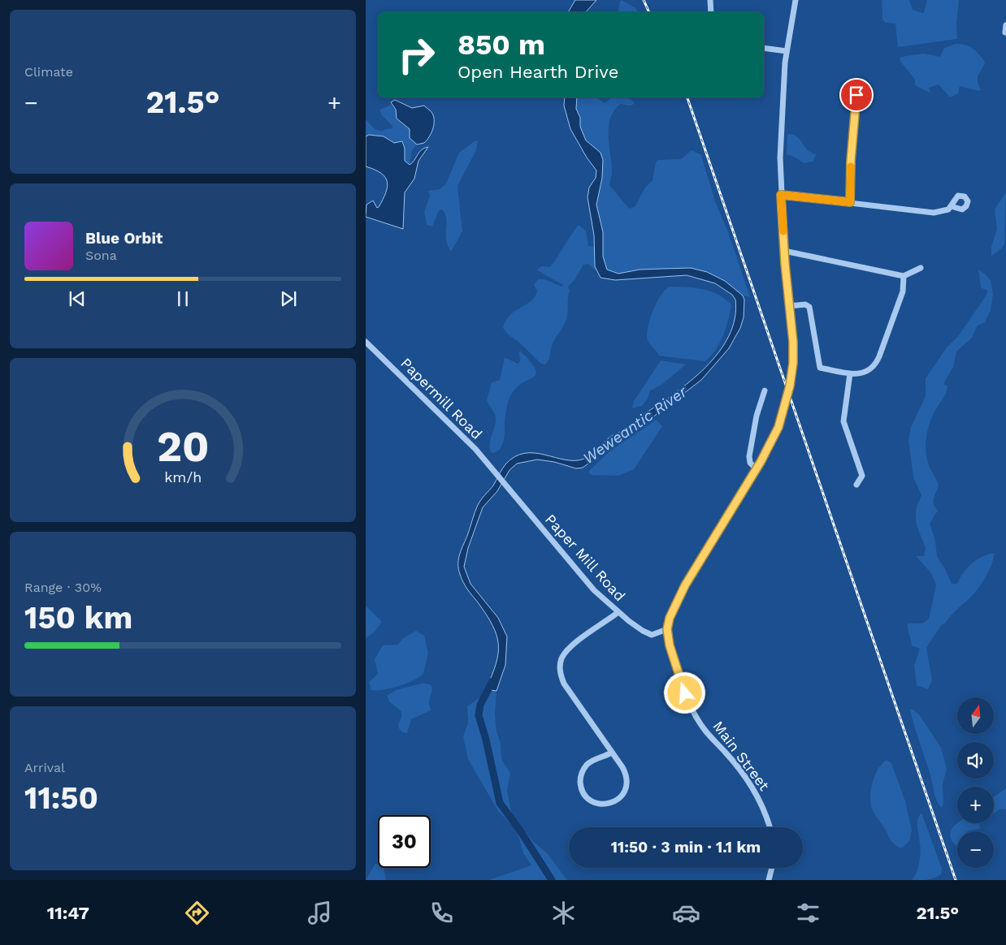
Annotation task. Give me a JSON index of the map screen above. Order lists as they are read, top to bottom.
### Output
{
  "streets": {
    "street": ["Papermill Road", "Paper Mill Road", "Main Street"]
  },
  "crossings": [
    ["Papermill Road", "Paper Mill Road"],
    ["Paper Mill Road", "Main Street"]
  ],
  "water": ["Weweantic River"],
  "north": "top",
  "page": {
    "tile": [
      "Climate",
      ["Range · 30%", "150 km"],
      ["Arrival", "11:50"]
    ],
    "turn": ["850 m", "Open Hearth Drive"],
    "heat": ["−", "21.5°", "+"],
    "song": ["Blue Orbit", "Sona"],
    "map_buttons": ["+", "−"],
    "limit": "30",
    "trip": "11:50 · 3 min · 1.1 km",
    "tabs": ["11:47", "21.5°"],
    "gauge": ["20", "km/h"]
  }
}
